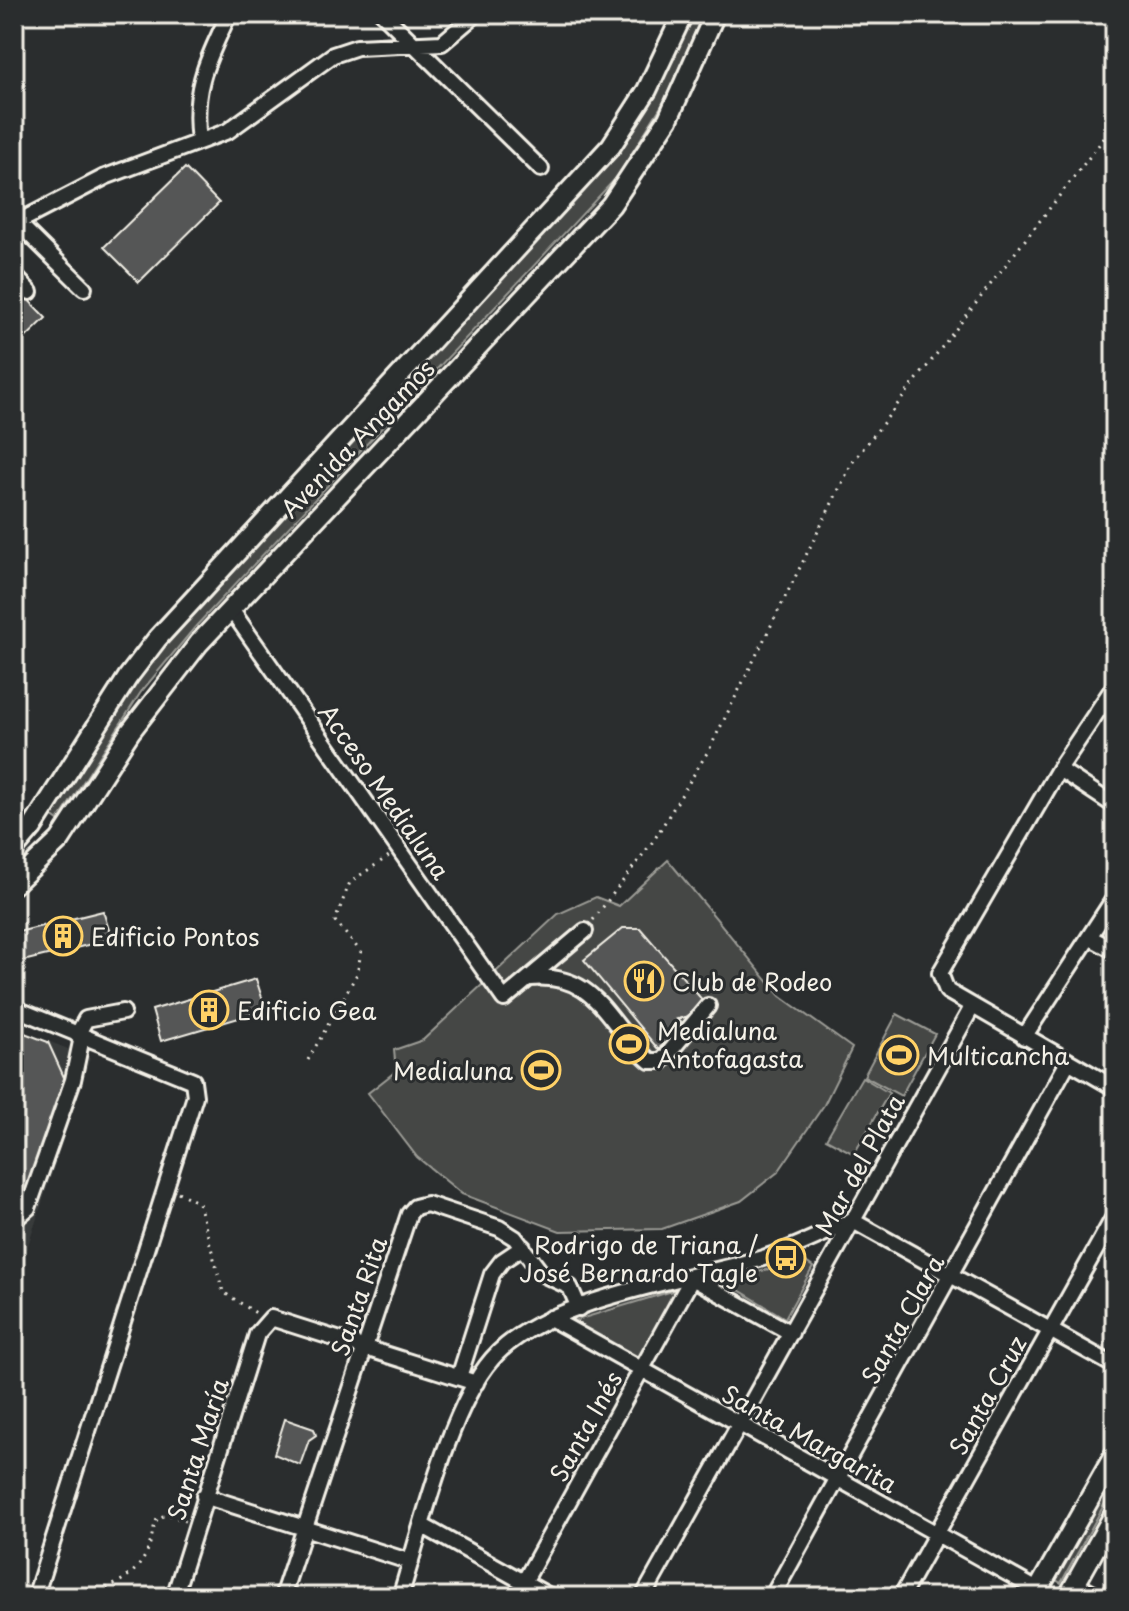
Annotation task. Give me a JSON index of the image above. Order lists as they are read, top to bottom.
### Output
{
  "streets": {
    "main road": ["Avenida Angamos"],
    "street": [
      "Acceso Medialuna",
      "Mar del Plata",
      "Santa Rita",
      "Santa Clara",
      "Santa Cruz",
      "Santa Inés",
      "Santa Margarita",
      "Santa María"
    ]
  },
  "crossings": [
    ["Avenida Angamos", "Acceso Medialuna"],
    ["Mar del Plata", "Santa Margarita"],
    ["Santa Clara", "Santa Margarita"],
    ["Santa Cruz", "Santa Margarita"],
    ["Santa Inés", "Santa Margarita"]
  ],
  "places": {
    "building": ["Edificio Pontos", "Edificio Gea"],
    "restaurant": ["Club de Rodeo"],
    "sports": ["Medialuna Antofagasta", "Multicancha", "Medialuna"],
    "bus stop": ["Rodrigo de Triana / José Bernardo Tagle"]
  }
}
